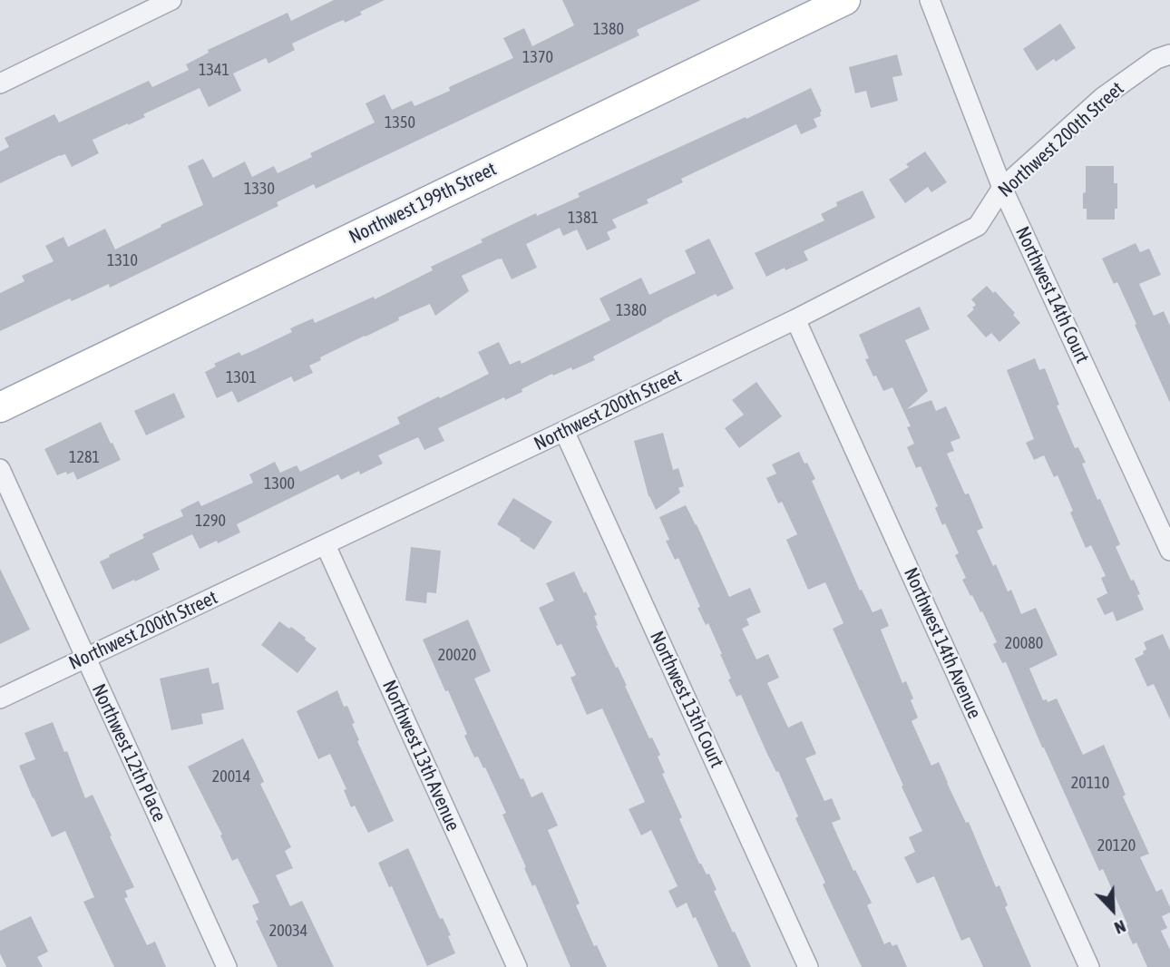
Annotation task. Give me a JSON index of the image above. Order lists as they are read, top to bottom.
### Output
{
  "streets": {
    "main road": ["Northwest 199th Street"],
    "street": [
      "Northwest 200th Street",
      "Northwest 14th Court",
      "Northwest 14th Avenue",
      "Northwest 13th Court",
      "Northwest 12th Place",
      "Northwest 13th Avenue"
    ]
  },
  "crossings": [
    ["Northwest 200th Street", "Northwest 14th Court"],
    ["Northwest 200th Street", "Northwest 14th Avenue"],
    ["Northwest 200th Street", "Northwest 13th Court"],
    ["Northwest 200th Street", "Northwest 12th Place"],
    ["Northwest 200th Street", "Northwest 13th Avenue"]
  ],
  "house_numbers": [
    "1380",
    "1370",
    "1341",
    "1350",
    "1330",
    "1381",
    "1310",
    "1380",
    "1301",
    "1281",
    "1300",
    "1290",
    "20080",
    "20020",
    "20014",
    "20110",
    "20120",
    "20034"
  ],
  "north": "bottom right"
}
